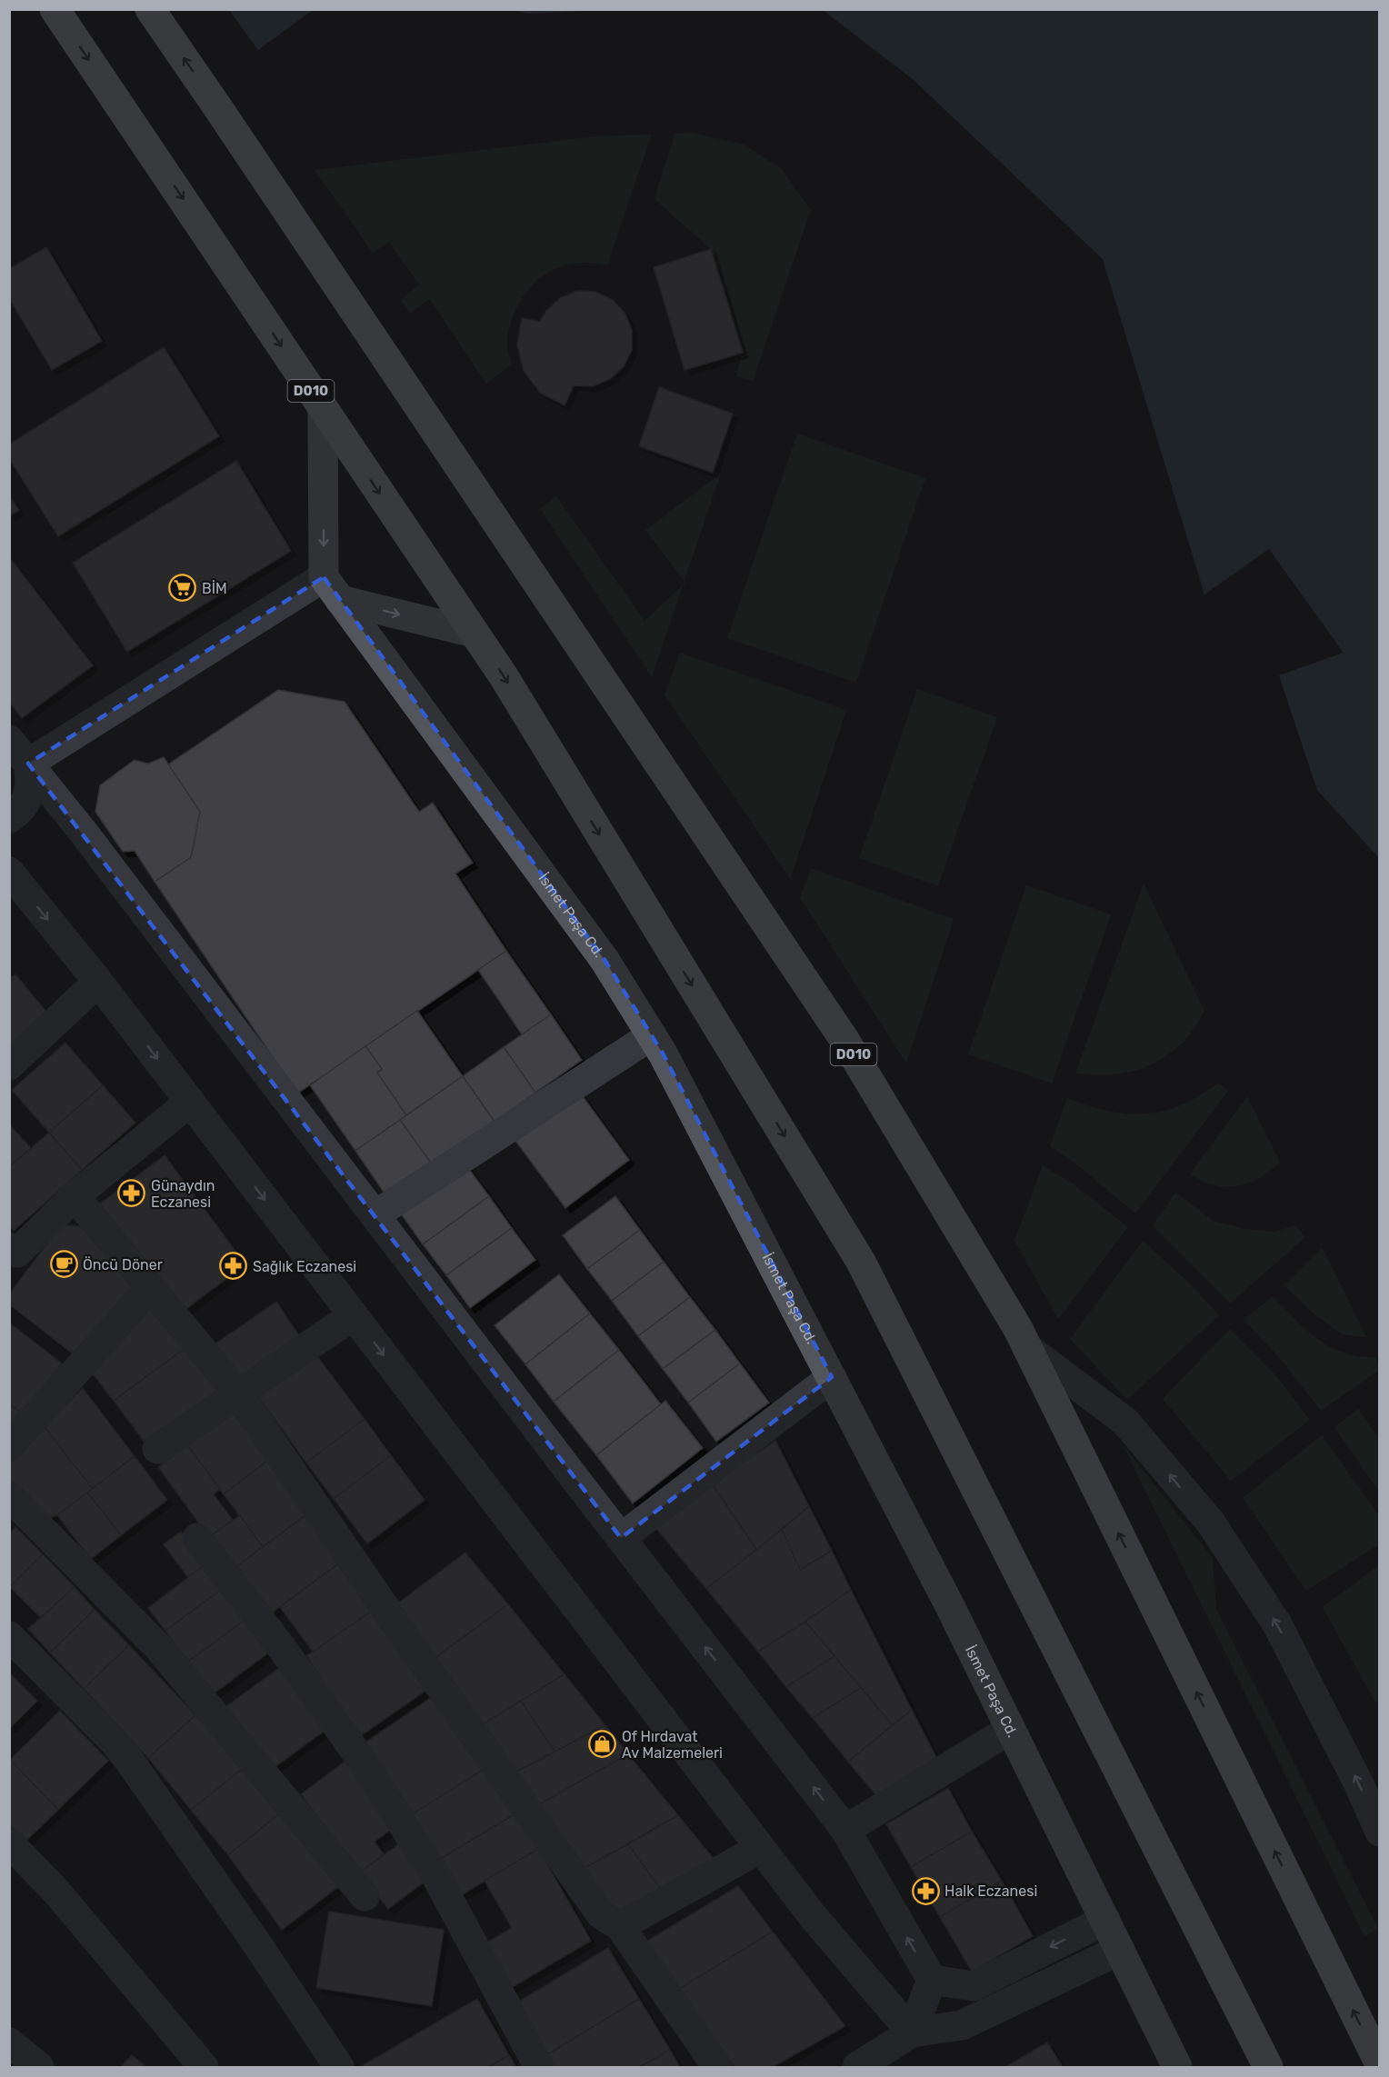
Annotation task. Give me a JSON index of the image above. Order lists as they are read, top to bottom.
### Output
{
  "streets": {
    "highway": ["D010"],
    "main road": ["İsmet Paşa Cd."]
  },
  "places": {
    "supermarket": ["BİM"],
    "pharmacy": ["Günaydın Eczanesi", "Sağlık Eczanesi", "Halk Eczanesi"],
    "cafe": ["Öncü Döner"],
    "shop": ["Of Hırdavat Av Malzemeleri"]
  }
}
